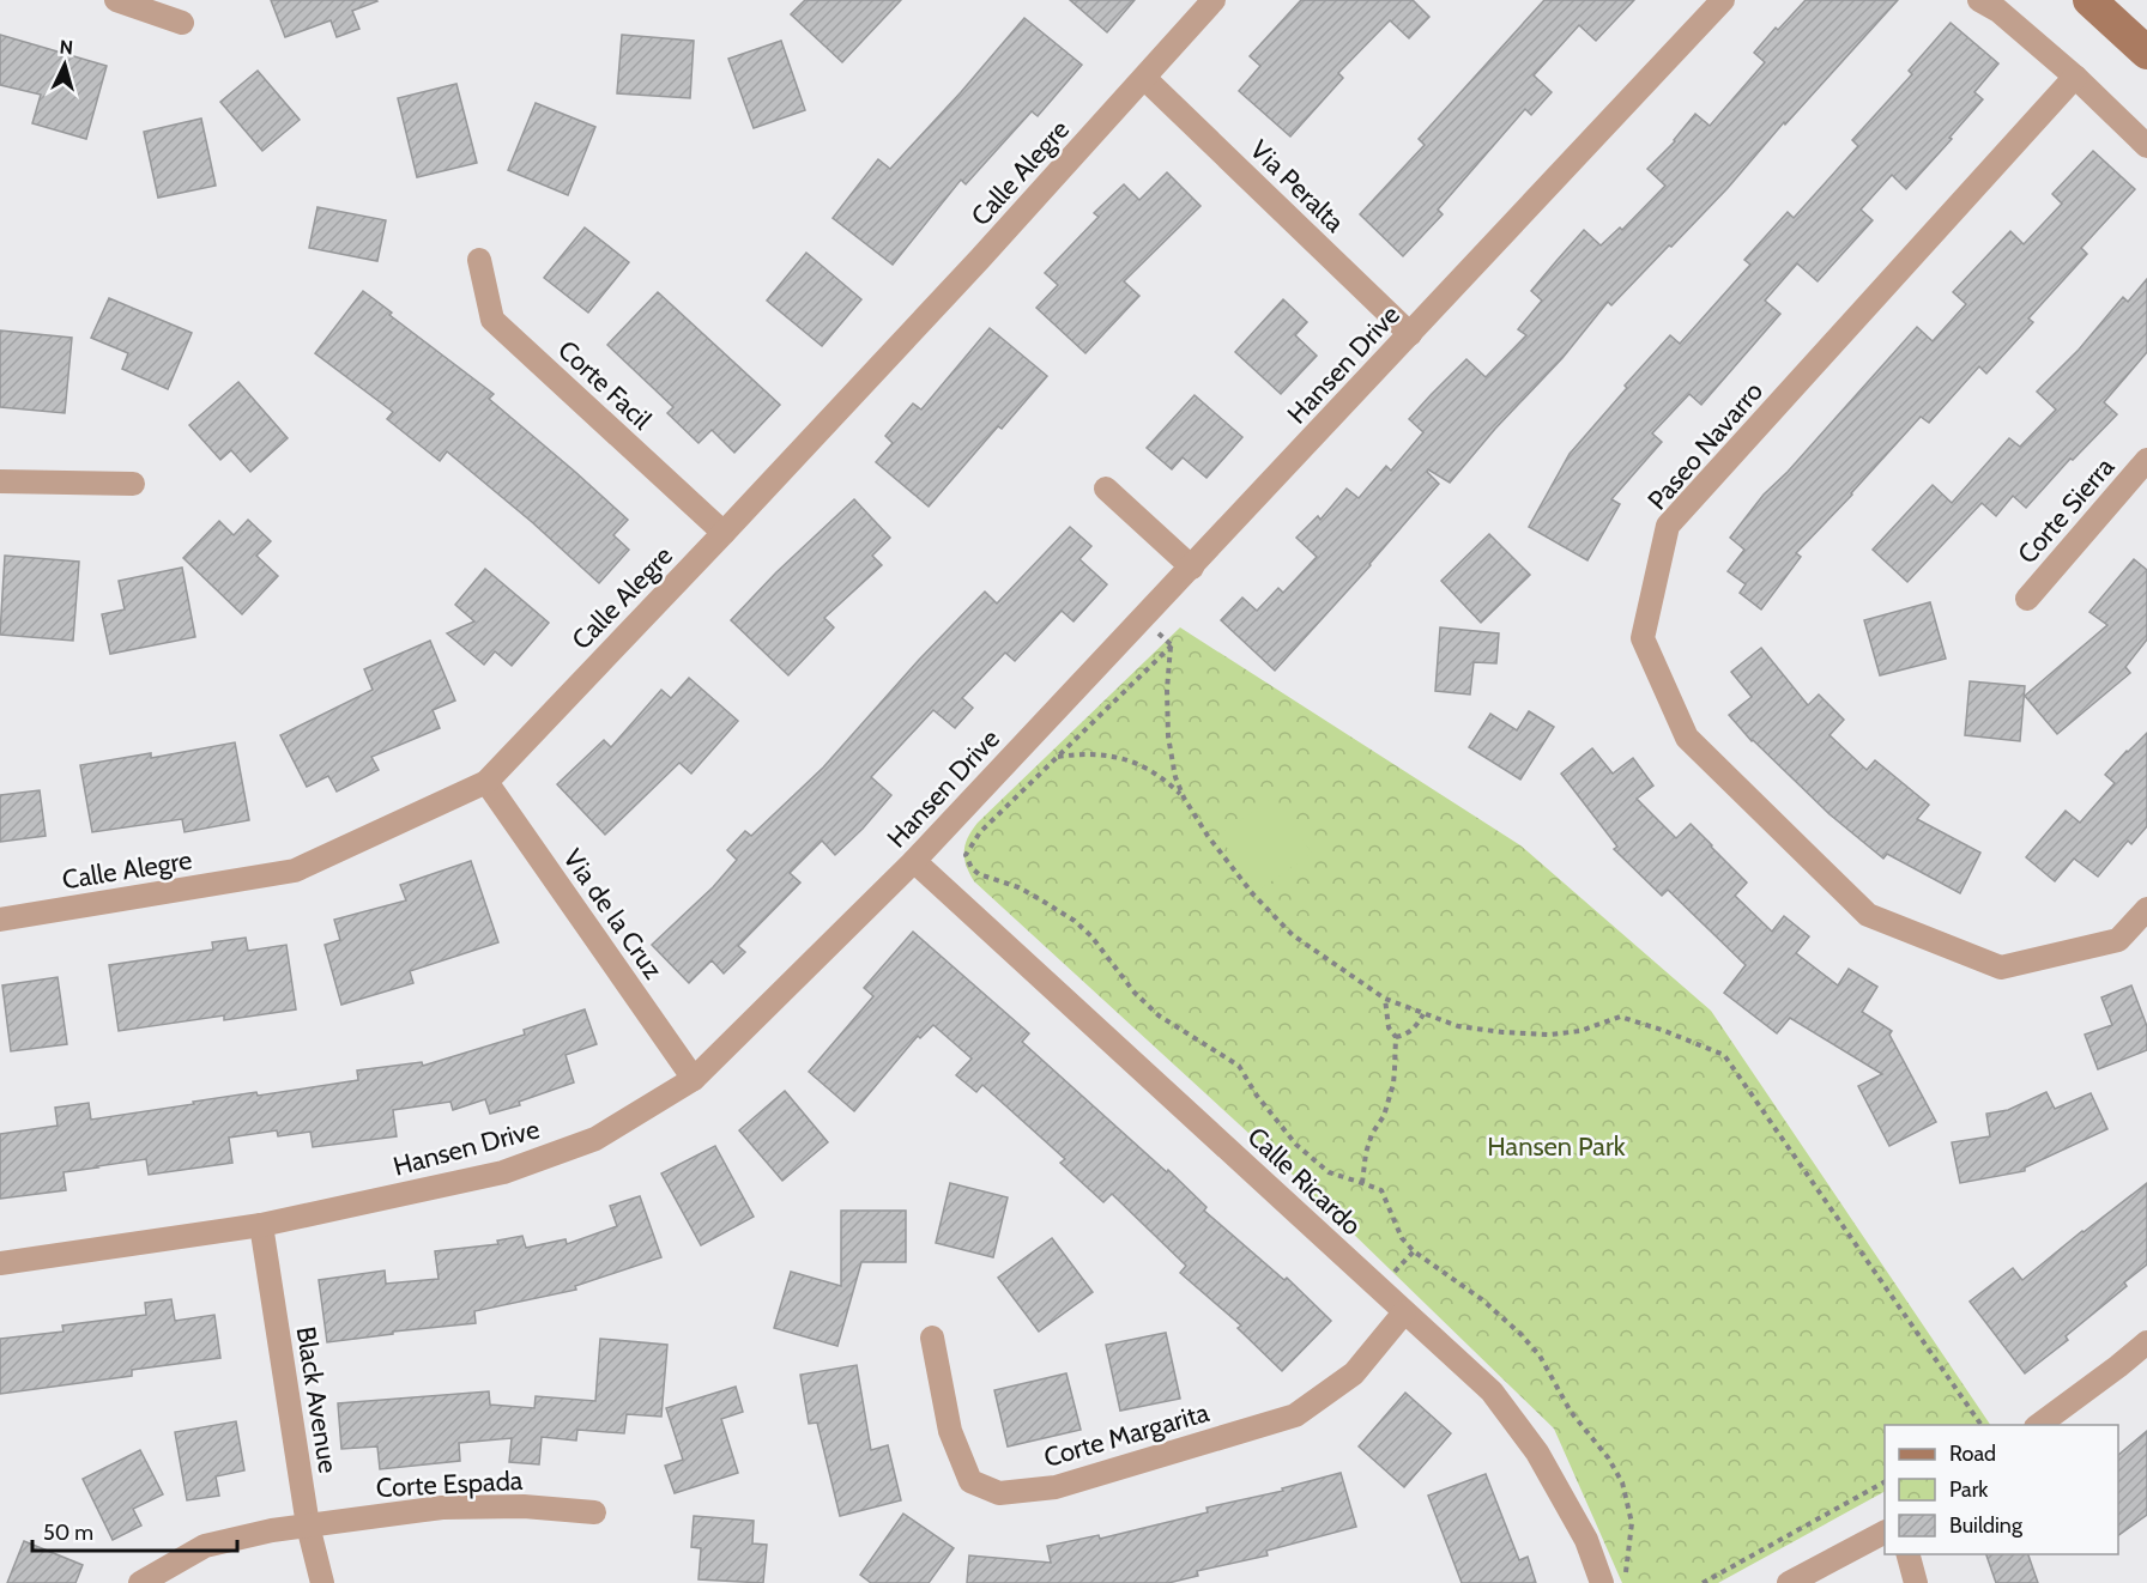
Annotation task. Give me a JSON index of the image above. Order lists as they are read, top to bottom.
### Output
{
  "streets": {
    "street": [
      "Calle Alegre",
      "Via Peralta",
      "Hansen Drive",
      "Corte Facil",
      "Paseo Navarro",
      "Corte Sierra",
      "Via de la Cruz",
      "Calle Ricardo",
      "Black Avenue",
      "Corte Margarita",
      "Corte Espada"
    ]
  },
  "crossings": [
    ["Calle Alegre", "Via Peralta"],
    ["Calle Alegre", "Corte Facil"],
    ["Calle Alegre", "Via de la Cruz"],
    ["Via Peralta", "Hansen Drive"],
    ["Hansen Drive", "Via de la Cruz"],
    ["Hansen Drive", "Calle Ricardo"],
    ["Hansen Drive", "Black Avenue"],
    ["Calle Ricardo", "Corte Margarita"],
    ["Black Avenue", "Corte Espada"]
  ],
  "parks": ["Hansen Park"],
  "legend": ["Road", "Park", "Building"],
  "scale_bar": "50 m",
  "north": "top"
}
